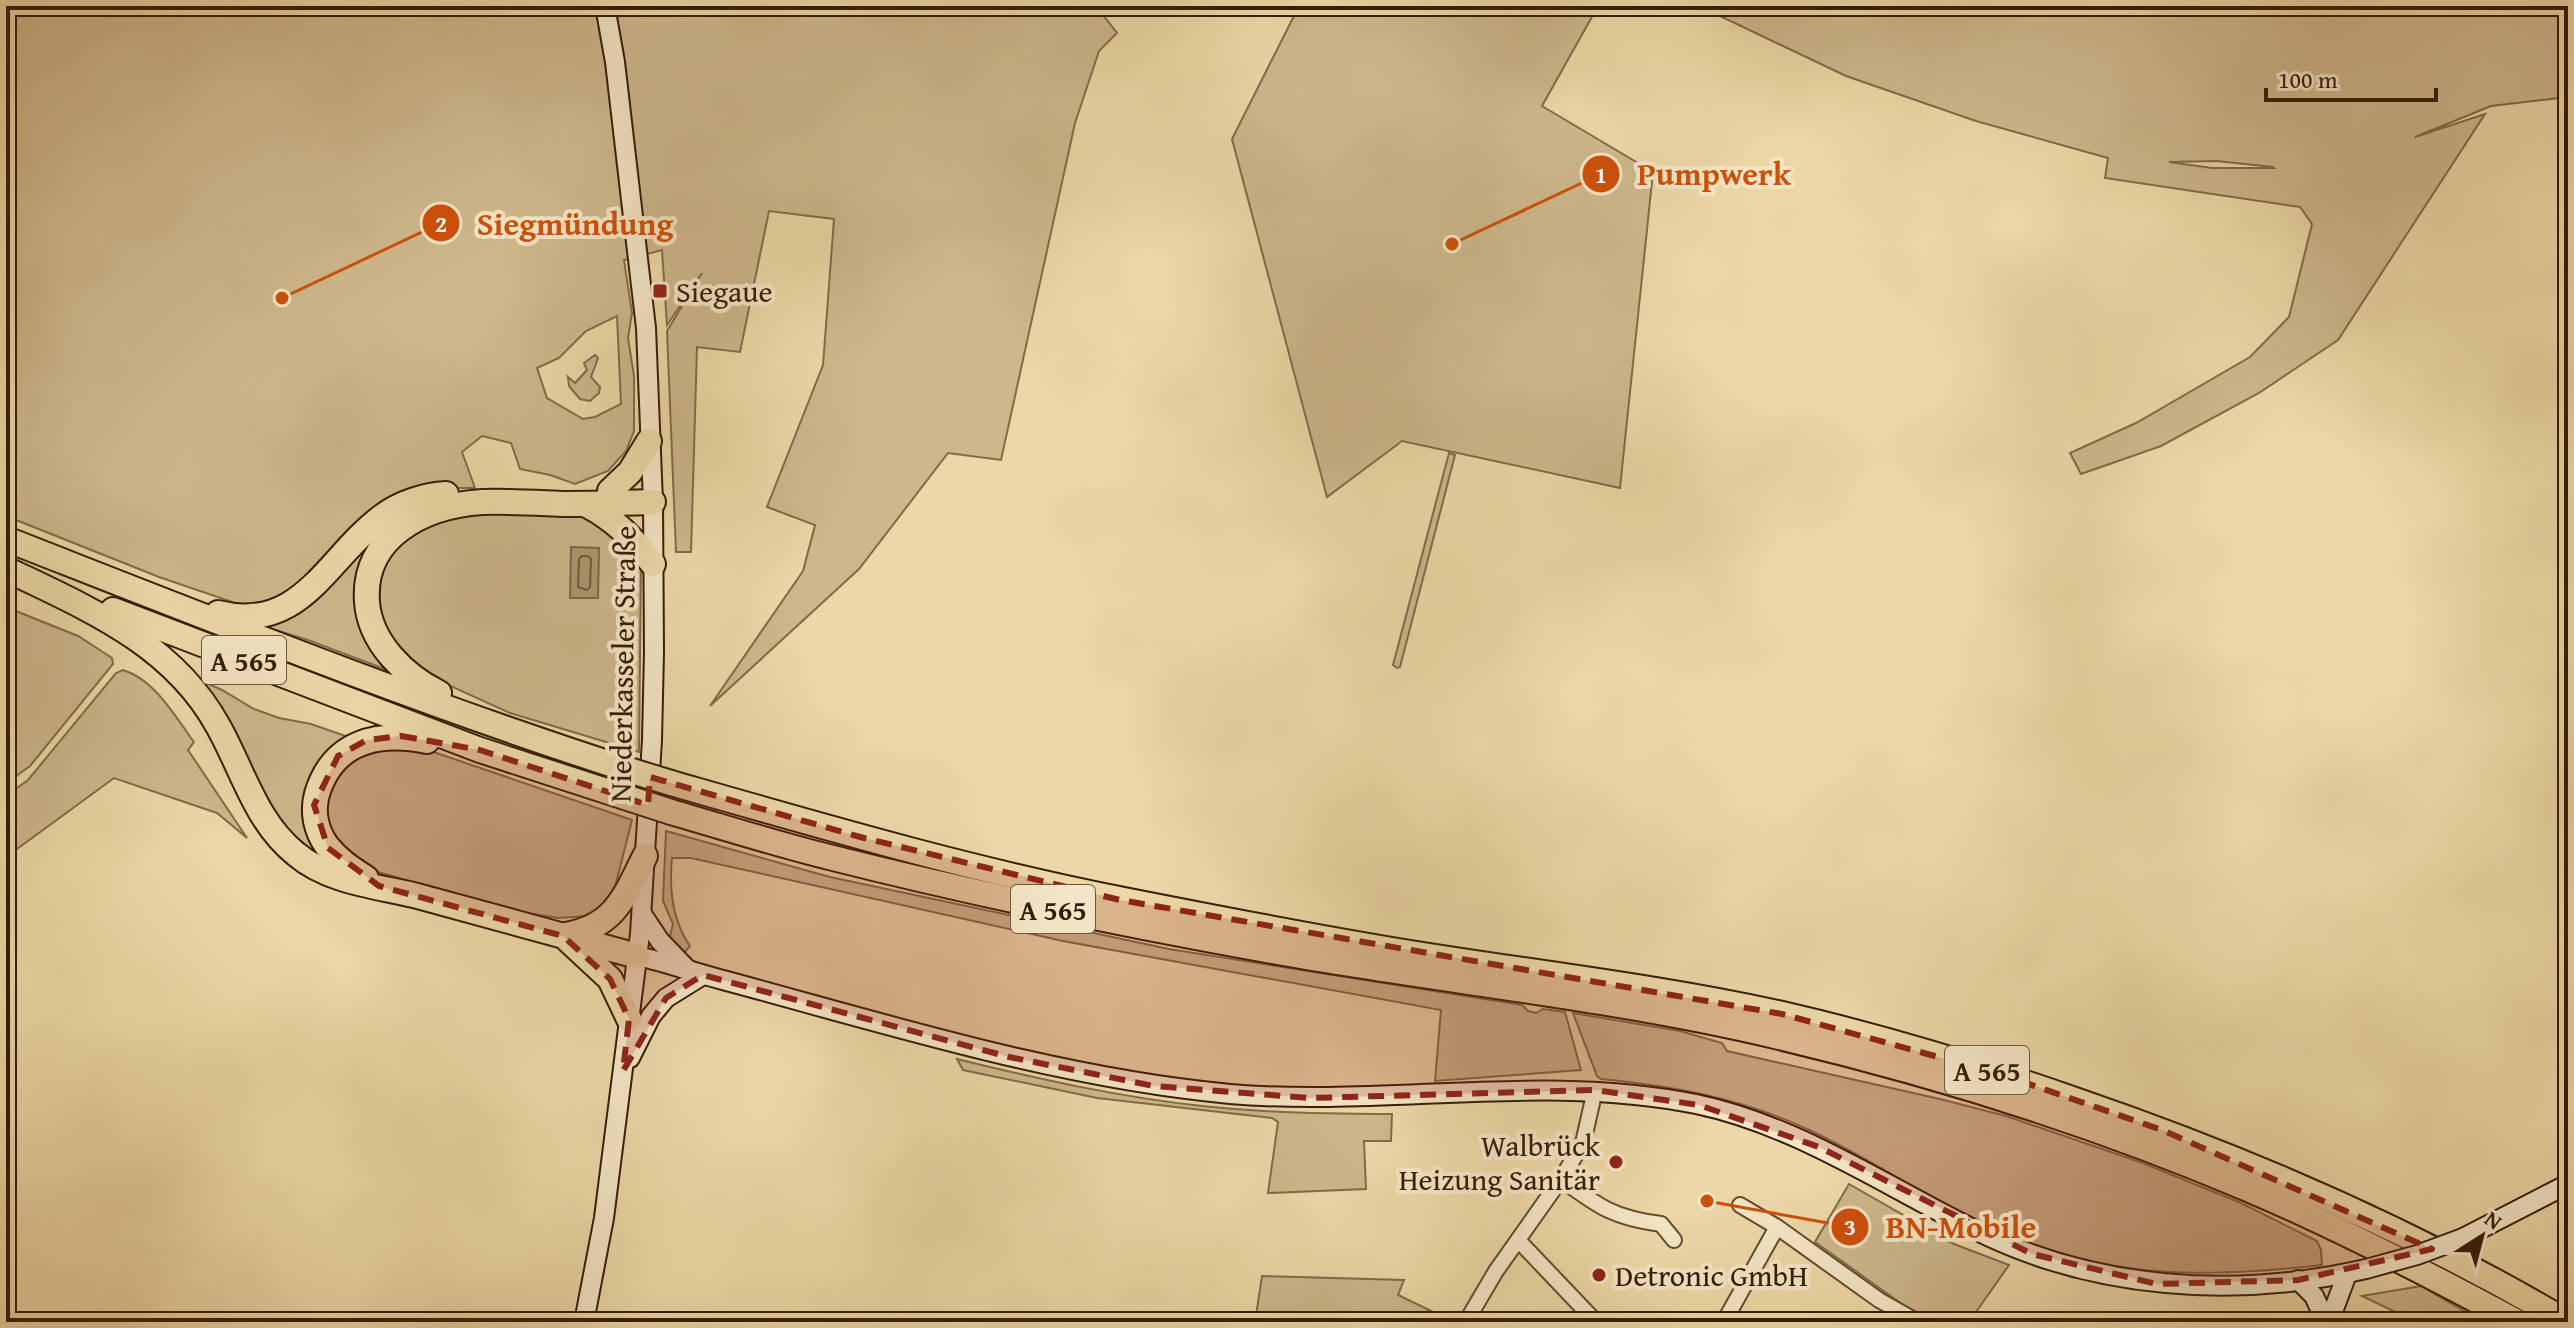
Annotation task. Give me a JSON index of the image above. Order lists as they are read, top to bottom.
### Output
{
  "streets": {
    "highway": ["A 565"],
    "main road": ["Niederkasseler Straße"]
  },
  "places": {
    "other": [
      "Pumpwerk",
      "Siegmündung",
      "Walbrück Heizung Sanitär",
      "BN-Mobile",
      "Detronic GmbH"
    ],
    "transit": ["Siegaue"]
  },
  "scale_bar": "100 m",
  "north": "top right"
}
